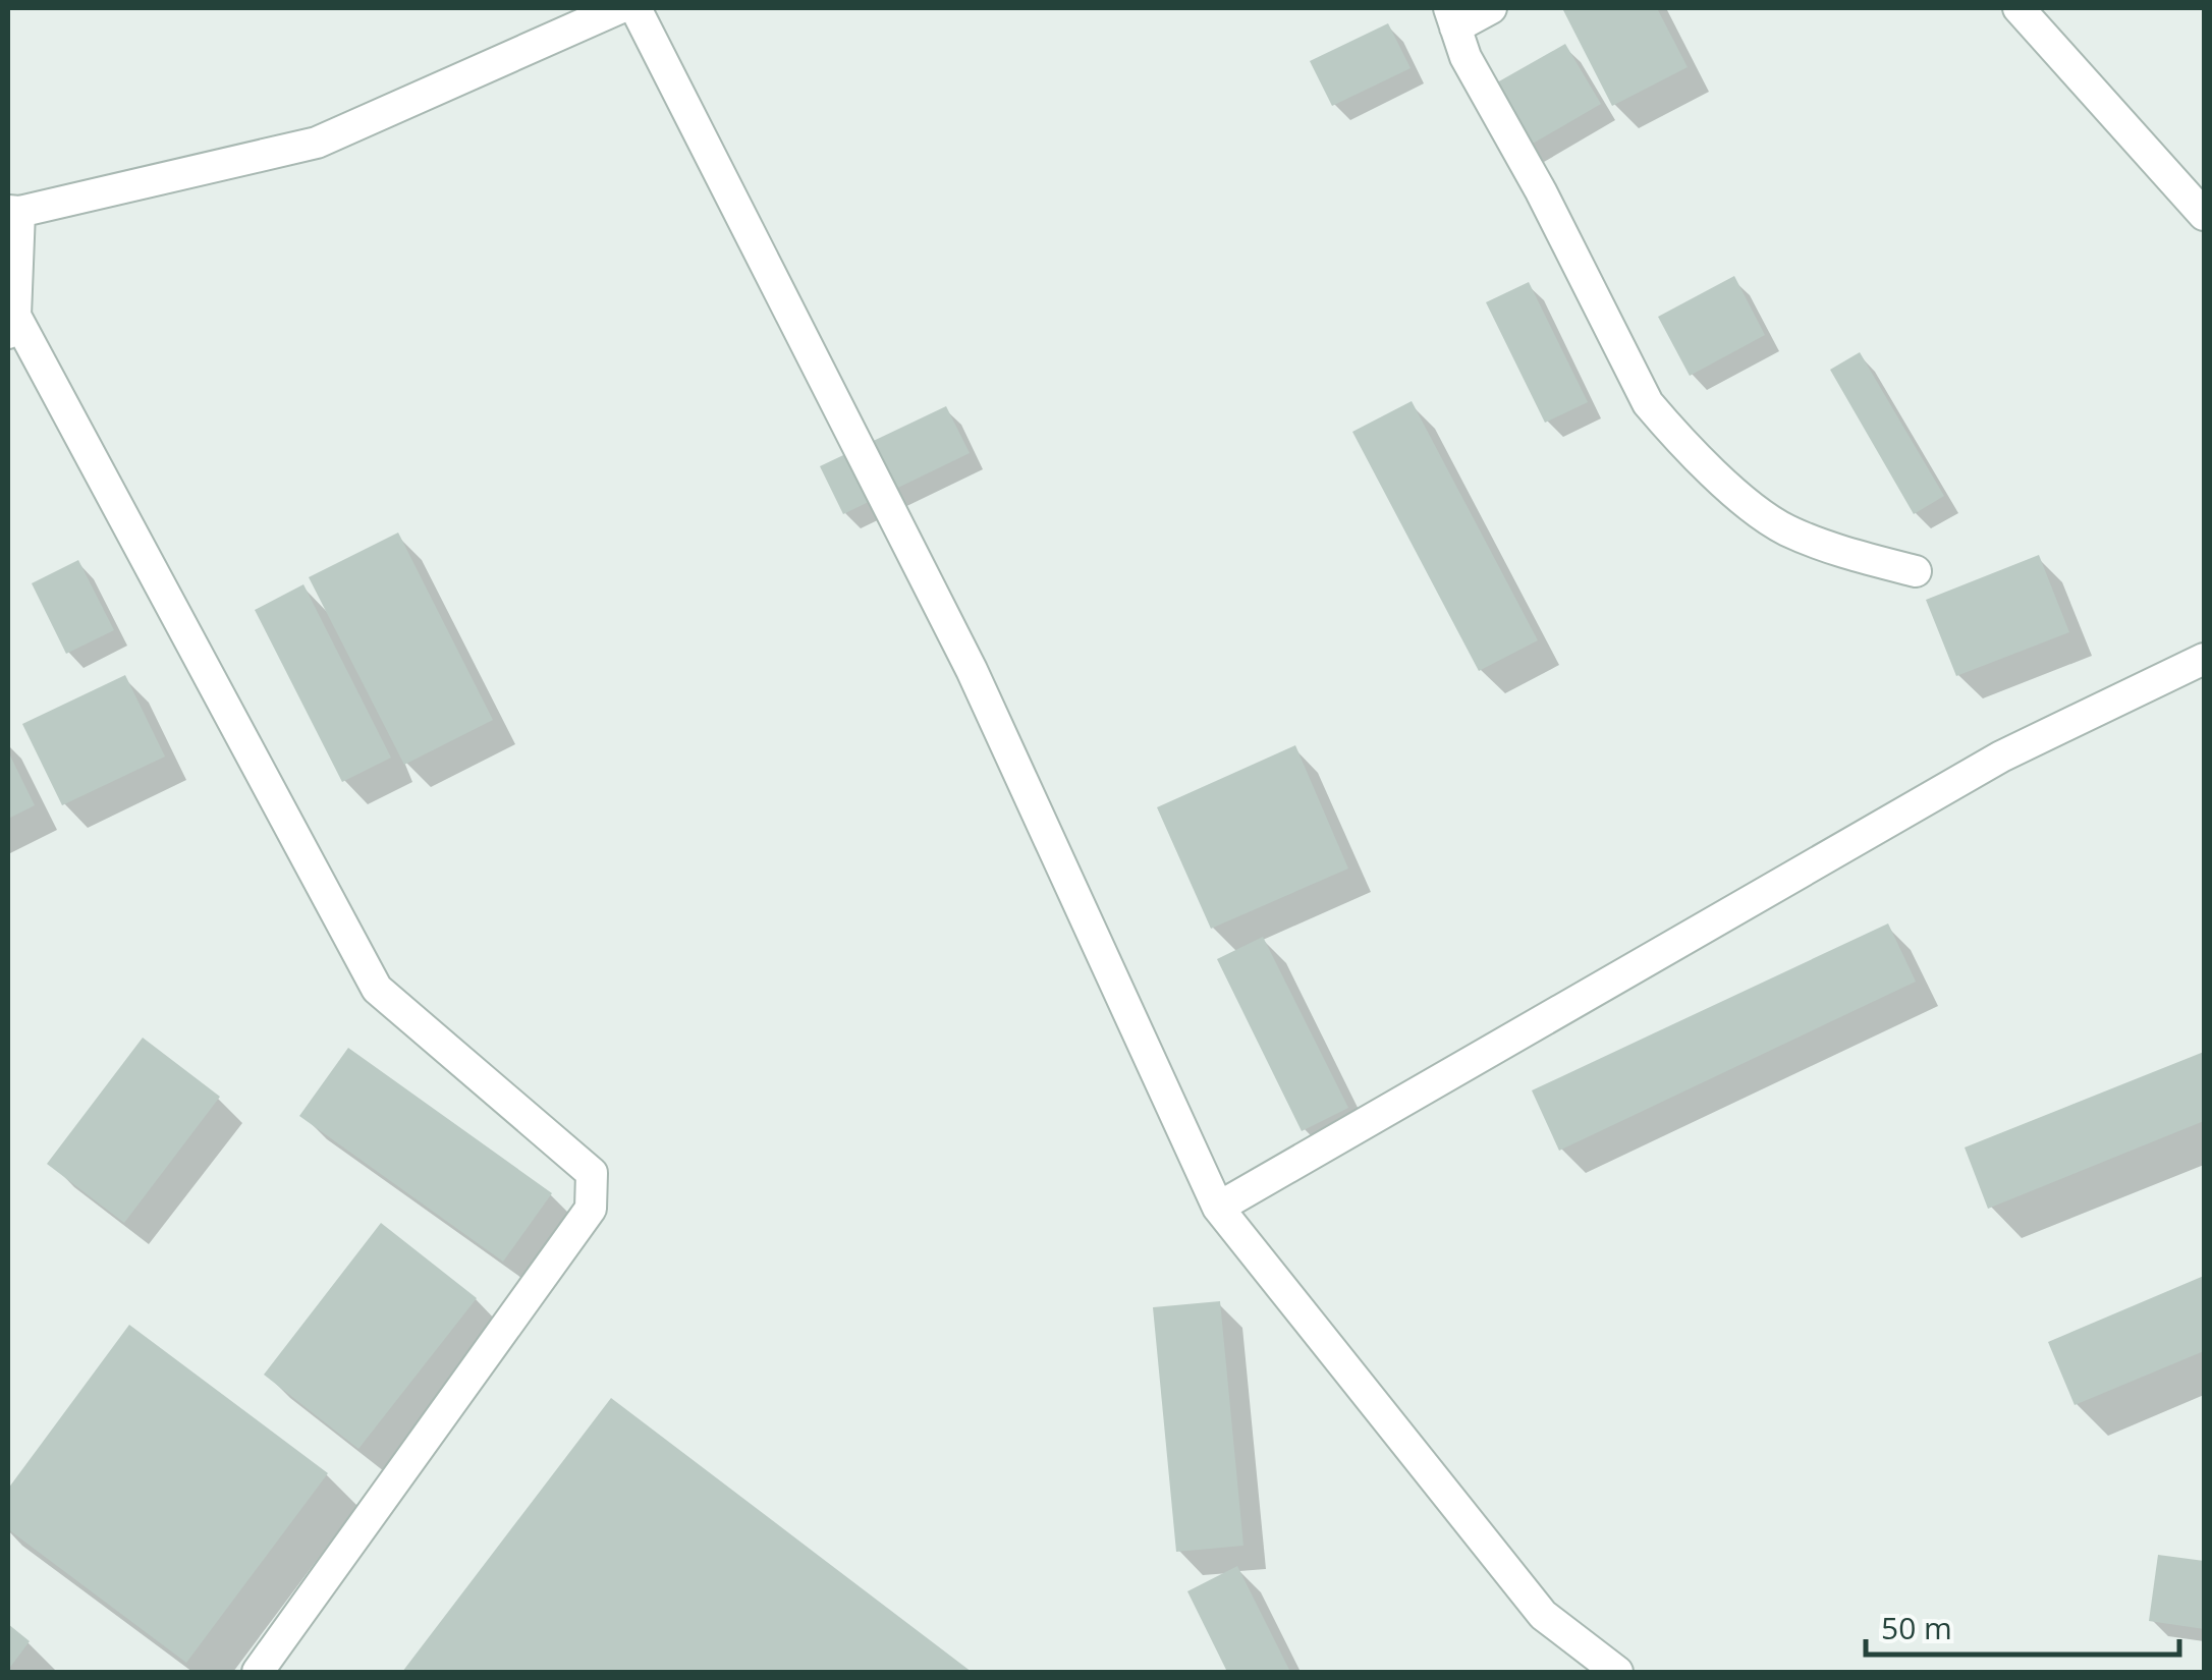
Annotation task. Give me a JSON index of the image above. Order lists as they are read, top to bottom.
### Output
{
  "scale_bar": "50 m"
}
